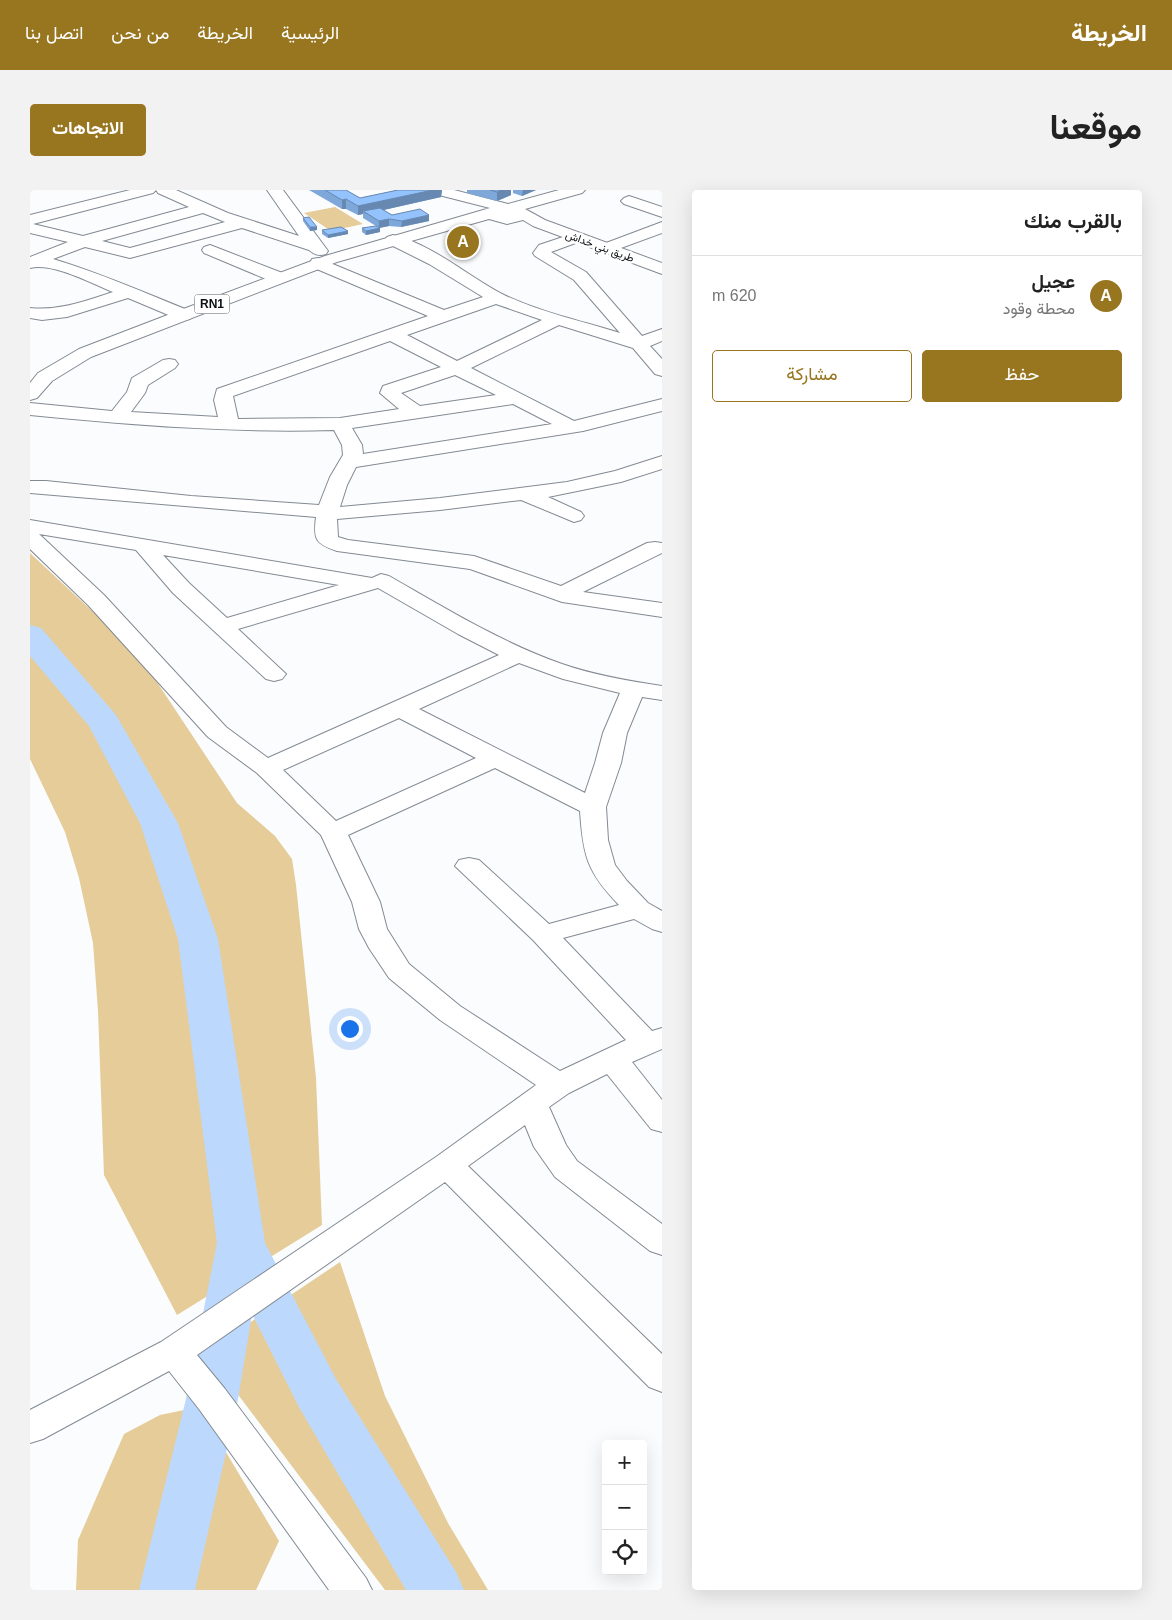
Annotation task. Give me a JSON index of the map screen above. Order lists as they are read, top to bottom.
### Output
{
  "streets": {
    "street": ["طريق بني خداش", "RN1"]
  },
  "crossings": [
    ["طريق بني خداش", "RN1"]
  ],
  "page": {
    "header": "الخريطة",
    "nav": [
      "الرئيسية",
      "الخريطة",
      "من نحن",
      "اتصل بنا"
    ],
    "title": "موقعنا",
    "buttons": [
      "الاتجاهات",
      ["حفظ", "مشاركة"]
    ],
    "heading": "بالقرب منك",
    "pins": "A",
    "list": [
      {
        "mark": "A",
        "name": "عجيل",
        "note": "محطة وقود",
        "value": "620 m"
      }
    ],
    "map_buttons": ["+", "−"]
  }
}
